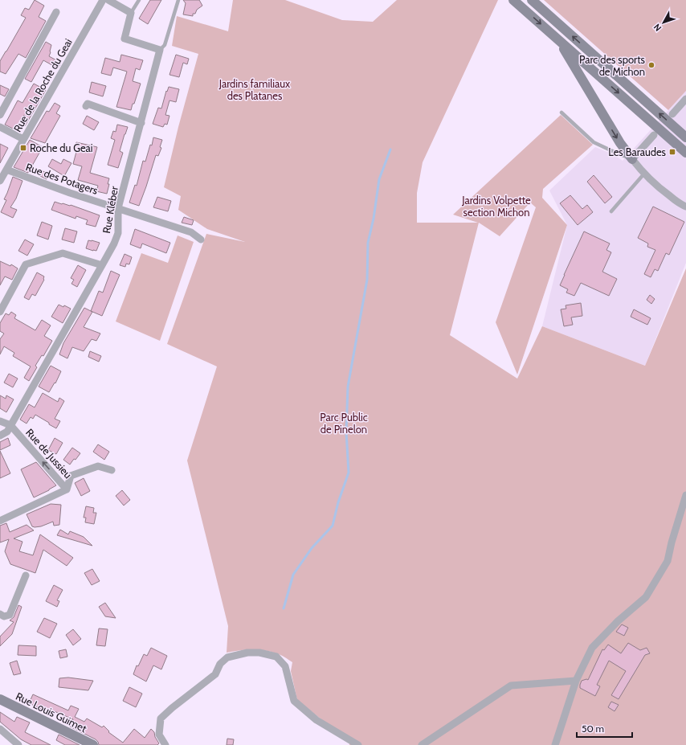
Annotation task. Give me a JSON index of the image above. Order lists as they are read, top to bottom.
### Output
{
  "streets": {
    "main road": ["Rue Louis Guimet"],
    "street": [
      "Rue de la Roche du Geai",
      "Rue des Potagers",
      "Rue Kléber",
      "Rue de Jussieu"
    ]
  },
  "crossings": [
    ["Rue de la Roche du Geai", "Rue des Potagers"],
    ["Rue des Potagers", "Rue Kléber"],
    ["Rue Kléber", "Rue de Jussieu"]
  ],
  "one_way": ["Rue de Jussieu"],
  "parks": ["Jardins familiaux des Platanes", "Jardins Volpette section Michon", "Parc Public de Pinelon"],
  "places": {
    "other": ["Parc des sports de Michon"],
    "transit": ["Roche du Geai", "Les Baraudes"]
  },
  "scale_bar": "50 m",
  "north": "bottom left"
}
